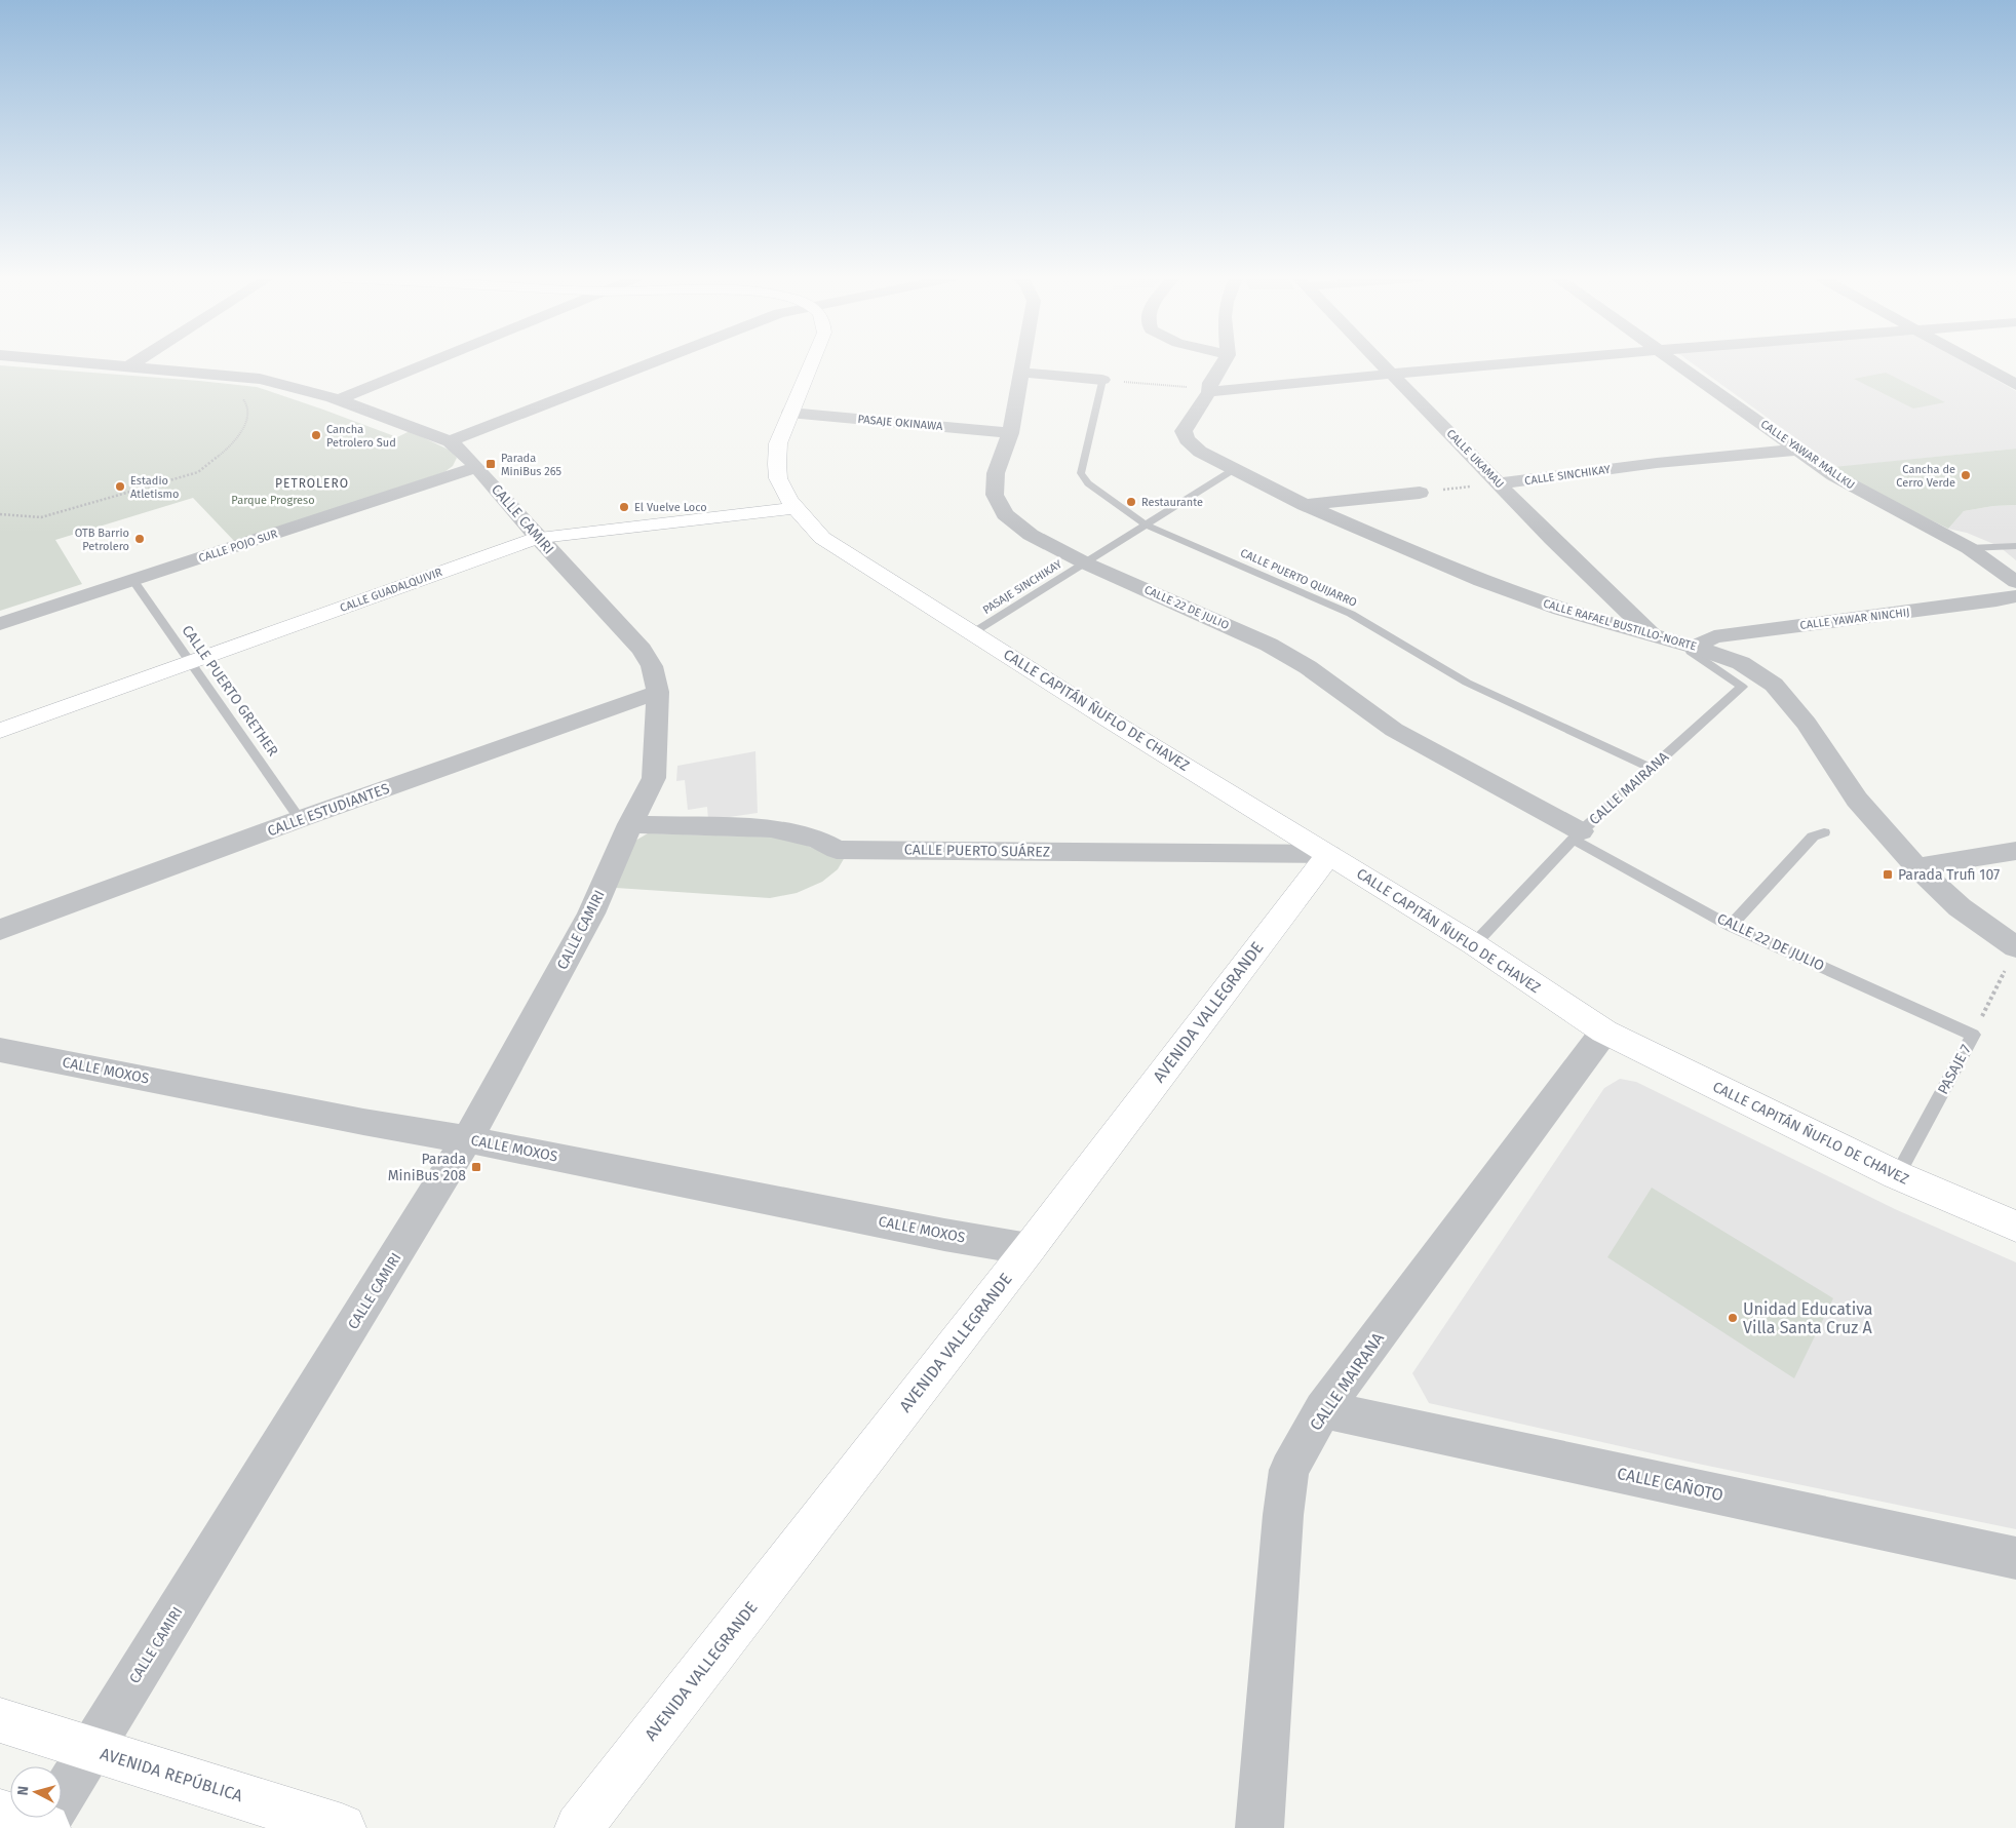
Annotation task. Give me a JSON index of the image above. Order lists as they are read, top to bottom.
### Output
{
  "streets": {
    "street": [
      "PASAJE OKINAWA",
      "CALLE YAWAR MALLKU",
      "CALLE UKAMAU",
      "CALLE SINCHIKAY",
      "CALLE CAMIRI",
      "CALLE POJO SUR",
      "CALLE GUADALQUIVIR",
      "CALLE 22 DE JULIO",
      "CALLE YAWAR NINCHIJ",
      "CALLE RAFAEL BUSTILLO-NORTE",
      "CALLE CAPITÁN ÑUFLO DE CHAVEZ",
      "CALLE MAIRANA",
      "CALLE ESTUDIANTES",
      "CALLE PUERTO SUÁREZ",
      "AVENIDA VALLEGRANDE",
      "CALLE MOXOS",
      "CALLE CAÑOTO",
      "AVENIDA REPÚBLICA"
    ],
    "lane": [
      "CALLE PUERTO QUIJARRO",
      "PASAJE SINCHIKAY",
      "CALLE PUERTO GRETHER",
      "PASAJE 7"
    ]
  },
  "crossings": [
    ["PASAJE OKINAWA", "CALLE 22 DE JULIO"],
    ["PASAJE OKINAWA", "CALLE CAPITÁN ÑUFLO DE CHAVEZ"],
    ["CALLE YAWAR MALLKU", "CALLE SINCHIKAY"],
    ["CALLE UKAMAU", "CALLE SINCHIKAY"],
    ["CALLE UKAMAU", "CALLE RAFAEL BUSTILLO-NORTE"],
    ["CALLE CAMIRI", "CALLE POJO SUR"],
    ["CALLE CAMIRI", "CALLE GUADALQUIVIR"],
    ["CALLE CAMIRI", "CALLE ESTUDIANTES"],
    ["CALLE CAMIRI", "CALLE PUERTO SUÁREZ"],
    ["CALLE CAMIRI", "CALLE MOXOS"],
    ["CALLE CAMIRI", "AVENIDA REPÚBLICA"],
    ["CALLE POJO SUR", "CALLE PUERTO GRETHER"],
    ["CALLE PUERTO QUIJARRO", "CALLE MAIRANA"],
    ["PASAJE SINCHIKAY", "CALLE 22 DE JULIO"],
    ["PASAJE SINCHIKAY", "CALLE CAPITÁN ÑUFLO DE CHAVEZ"],
    ["CALLE GUADALQUIVIR", "CALLE PUERTO GRETHER"],
    ["CALLE GUADALQUIVIR", "CALLE CAPITÁN ÑUFLO DE CHAVEZ"],
    ["CALLE 22 DE JULIO", "CALLE MAIRANA"],
    ["CALLE 22 DE JULIO", "PASAJE 7"],
    ["CALLE YAWAR NINCHIJ", "CALLE RAFAEL BUSTILLO-NORTE"],
    ["CALLE YAWAR NINCHIJ", "CALLE MAIRANA"],
    ["CALLE RAFAEL BUSTILLO-NORTE", "CALLE MAIRANA"],
    ["CALLE RAFAEL BUSTILLO-NORTE", "PASAJE 7"],
    ["CALLE PUERTO GRETHER", "CALLE ESTUDIANTES"],
    ["CALLE CAPITÁN ÑUFLO DE CHAVEZ", "CALLE MAIRANA"],
    ["CALLE CAPITÁN ÑUFLO DE CHAVEZ", "CALLE PUERTO SUÁREZ"],
    ["CALLE CAPITÁN ÑUFLO DE CHAVEZ", "AVENIDA VALLEGRANDE"],
    ["CALLE CAPITÁN ÑUFLO DE CHAVEZ", "PASAJE 7"],
    ["CALLE MAIRANA", "CALLE CAÑOTO"],
    ["CALLE PUERTO SUÁREZ", "AVENIDA VALLEGRANDE"],
    ["AVENIDA VALLEGRANDE", "CALLE MOXOS"]
  ],
  "districts": ["PETROLERO"],
  "parks": ["Parque Progreso"],
  "places": {
    "other": [
      "Cancha Petrolero Sud",
      "Cancha de Cerro Verde",
      "Estadio Atletismo",
      "Restaurante",
      "El Vuelve Loco",
      "OTB Barrio Petrolero",
      "Unidad Educativa Villa Santa Cruz A"
    ],
    "transit": ["Parada MiniBus 265", "Parada Trufi 107", "Parada MiniBus 208"]
  },
  "north": "left"
}
